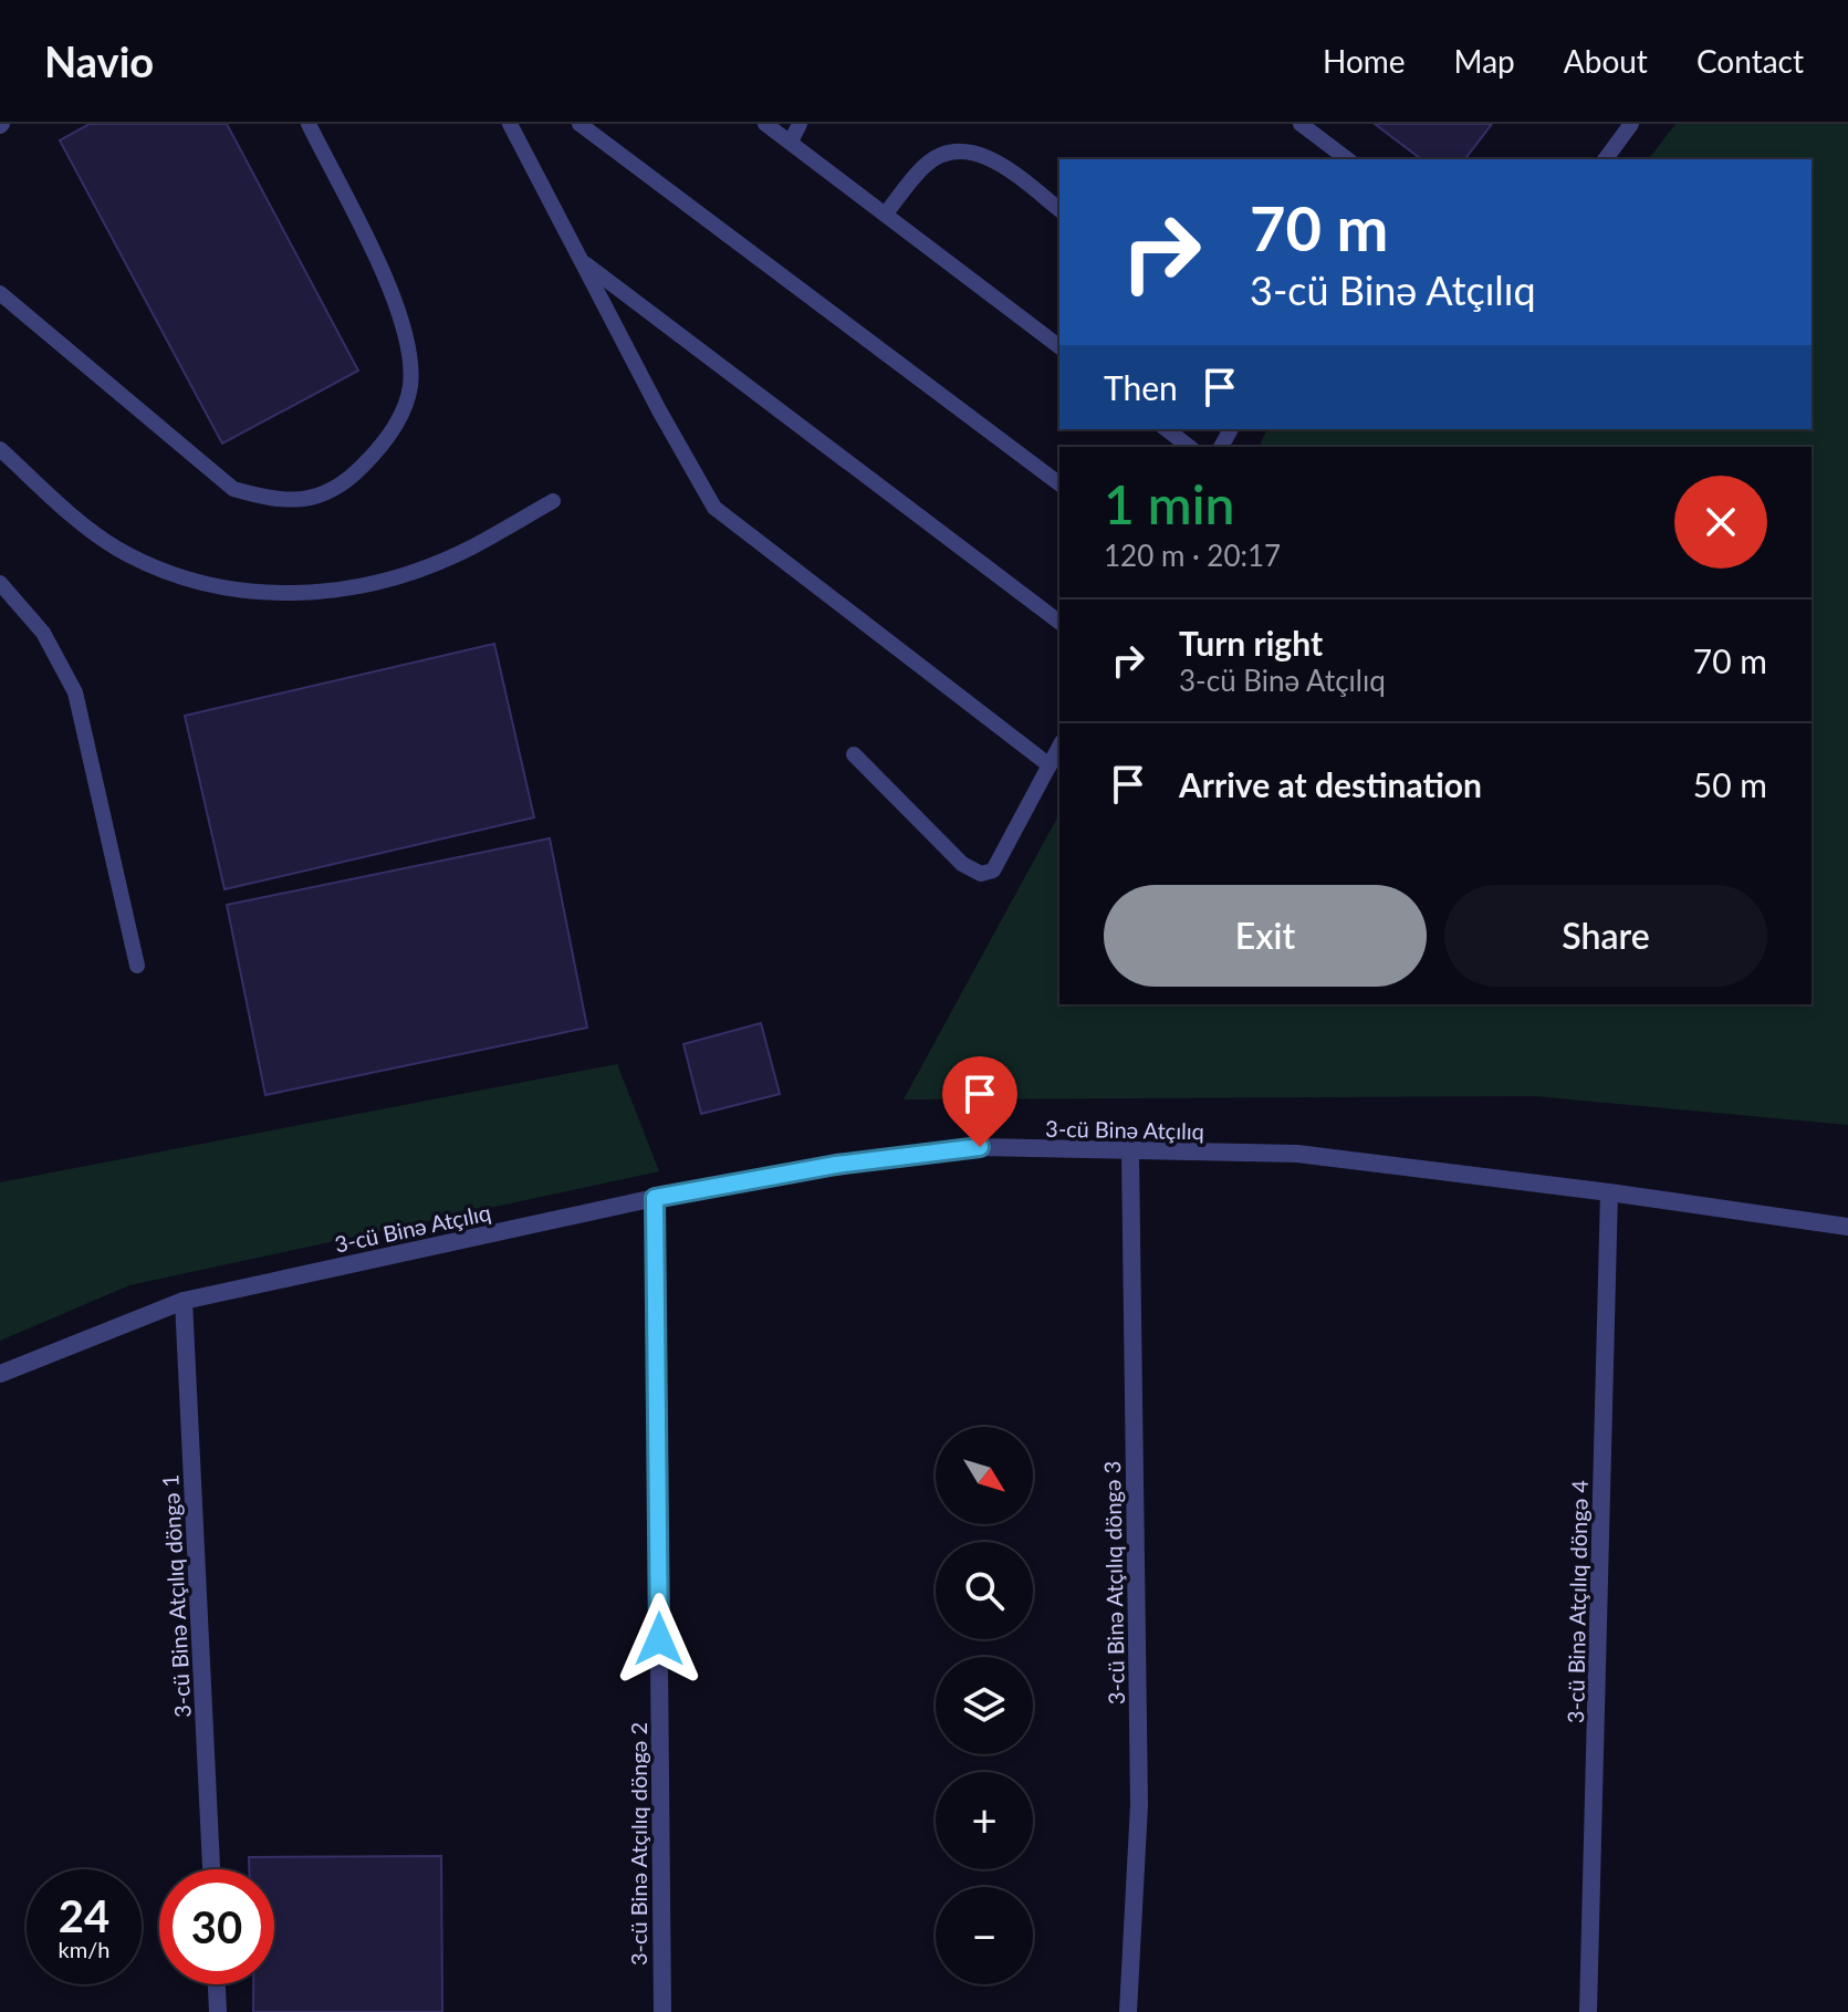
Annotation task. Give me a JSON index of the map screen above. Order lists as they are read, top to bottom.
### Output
{
  "streets": {
    "street": [
      "3-cü Binə Atçılıq",
      "3-cü Binə Atçılıq döngə 3",
      "3-cü Binə Atçılıq döngə 1",
      "3-cü Binə Atçılıq döngə 4",
      "3-cü Binə Atçılıq döngə 2"
    ]
  },
  "crossings": [
    ["3-cü Binə Atçılıq", "3-cü Binə Atçılıq döngə 3"],
    ["3-cü Binə Atçılıq", "3-cü Binə Atçılıq döngə 1"],
    ["3-cü Binə Atçılıq", "3-cü Binə Atçılıq döngə 4"],
    ["3-cü Binə Atçılıq", "3-cü Binə Atçılıq döngə 2"]
  ],
  "north": "bottom right",
  "page": {
    "header": "Navio",
    "nav": [
      "Home",
      "Map",
      "About",
      "Contact"
    ],
    "turn": ["70 m", "3-cü Binə Atçılıq"],
    "then": "Then",
    "heading": ["1 min", "120 m · 20:17"],
    "list": [
      {
        "name": "Turn right",
        "note": "3-cü Binə Atçılıq",
        "value": "70 m"
      },
      {
        "name": "Arrive at destination",
        "value": "50 m"
      }
    ],
    "buttons": ["Exit", "Share"],
    "map_buttons": ["+", "−"],
    "speed": "24 km/h",
    "limit": "30"
  }
}
